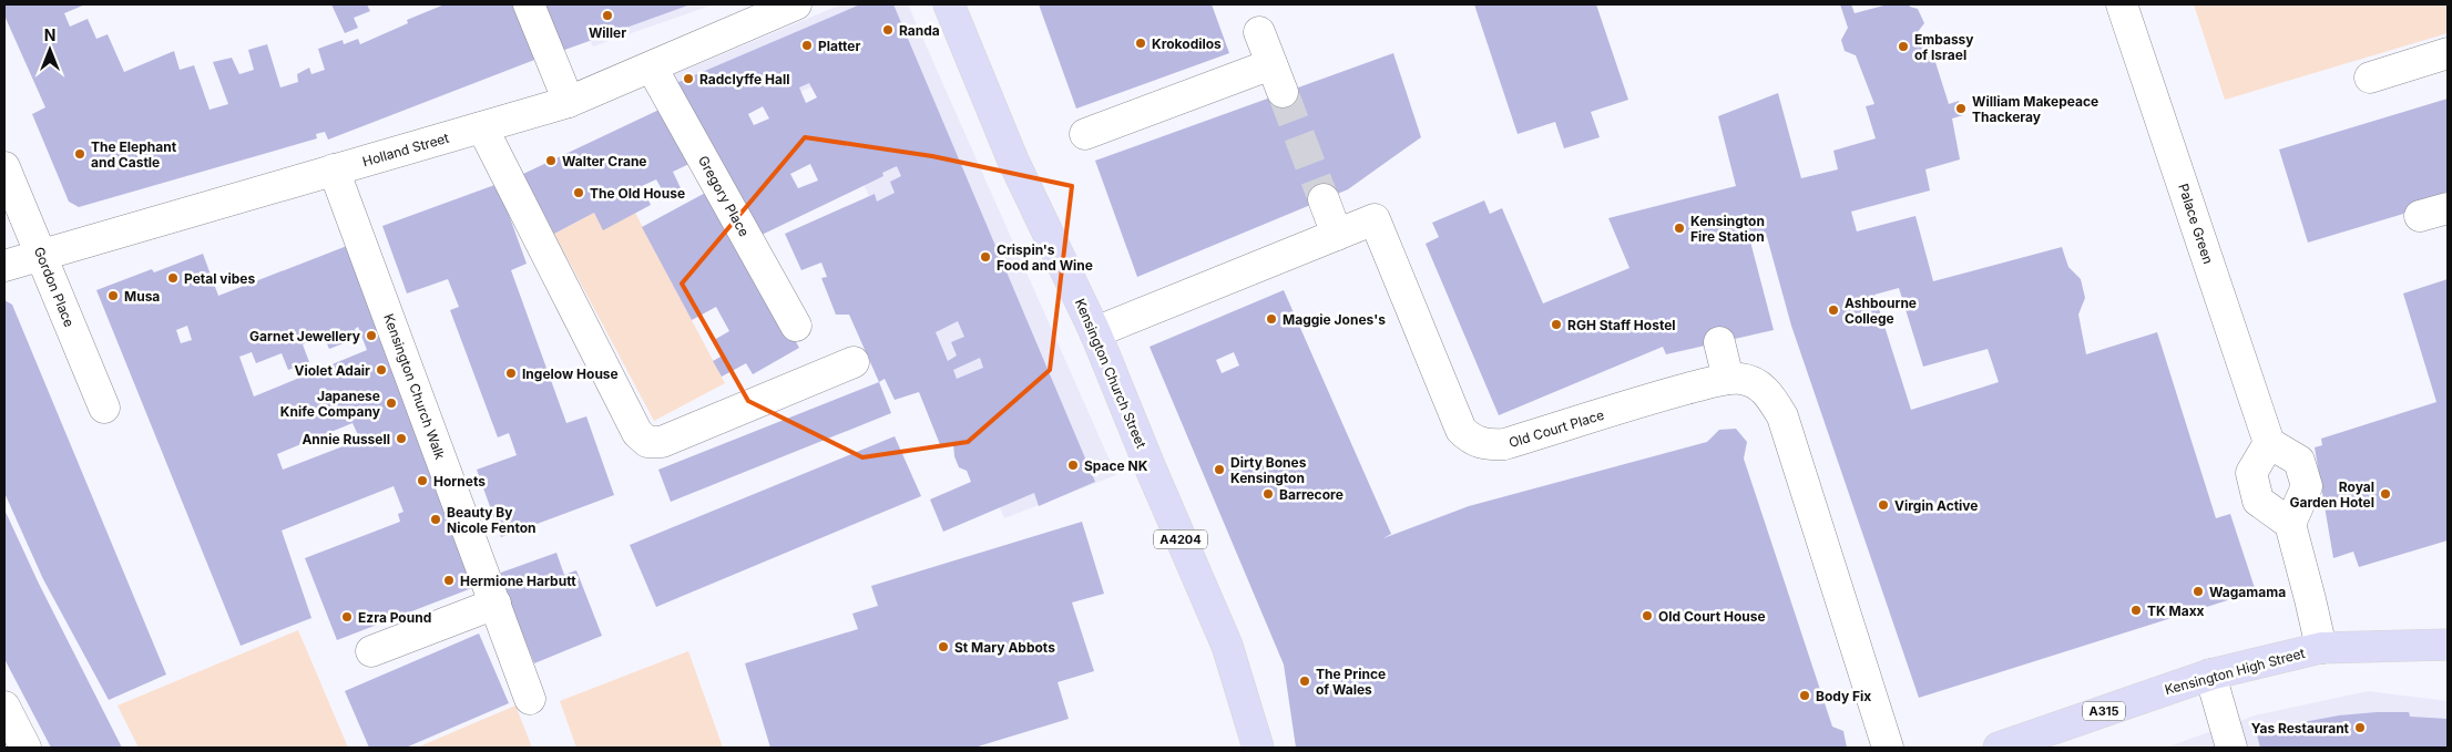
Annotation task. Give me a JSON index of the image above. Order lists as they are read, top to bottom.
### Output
{
  "streets": {
    "main road": [
      "Kensington Church Street",
      "A4204",
      "Kensington High Street",
      "A315"
    ],
    "street": [
      "Holland Street",
      "Gregory Place",
      "Palace Green",
      "Gordon Place",
      "Kensington Church Walk",
      "Old Court Place"
    ]
  },
  "crossings": [
    ["Holland Street", "Gregory Place"],
    ["Holland Street", "Gordon Place"],
    ["Holland Street", "Kensington Church Walk"],
    ["Kensington Church Street", "Old Court Place"]
  ],
  "places": [
    "Willer",
    "Randa",
    "Krokodilos",
    "Platter",
    "Embassy of Israel",
    "Radclyffe Hall",
    "William Makepeace Thackeray",
    "The Elephant and Castle",
    "Walter Crane",
    "The Old House",
    "Kensington Fire Station",
    "Crispin's Food and Wine",
    "Petal vibes",
    "Musa",
    "Ashbourne College",
    "Maggie Jones's",
    "RGH Staff Hostel",
    "Garnet Jewellery",
    "Violet Adair",
    "Ingelow House",
    "Japanese Knife Company",
    "Annie Russell",
    "Space NK",
    "Dirty Bones Kensington",
    "Hornets",
    "Barrecore",
    "Royal Garden Hotel",
    "Virgin Active",
    "Beauty By Nicole Fenton",
    "Hermione Harbutt",
    "Wagamama",
    "TK Maxx",
    "Old Court House",
    "Ezra Pound",
    "St Mary Abbots",
    "The Prince of Wales",
    "Body Fix",
    "Yas Restaurant"
  ],
  "north": "top"
}
